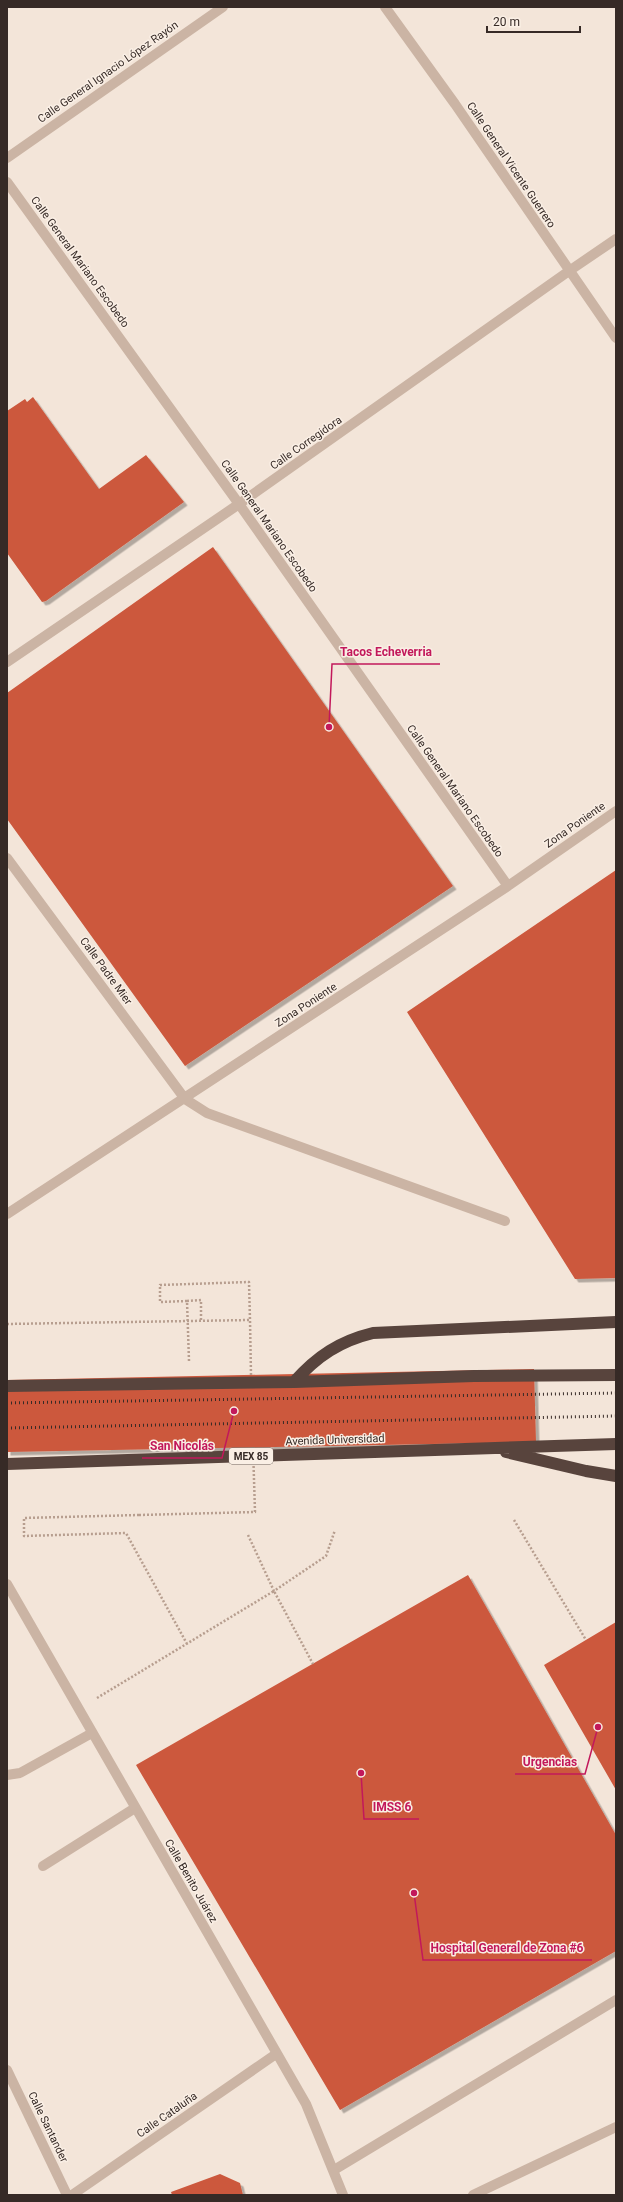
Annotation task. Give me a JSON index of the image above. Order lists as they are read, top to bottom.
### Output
{
  "streets": {
    "highway": ["Avenida Universidad", "MEX 85"],
    "street": [
      "Calle General Ignacio López Rayón",
      "Calle General Vicente Guerrero",
      "Calle General Mariano Escobedo",
      "Calle Corregidora",
      "Zona Poniente",
      "Calle Padre Mier",
      "Calle Benito Juárez",
      "Calle Cataluña",
      "Calle Santander"
    ]
  },
  "crossings": [
    ["Calle General Vicente Guerrero", "Calle Corregidora"],
    ["Calle General Mariano Escobedo", "Calle Corregidora"],
    ["Calle General Mariano Escobedo", "Zona Poniente"],
    ["Zona Poniente", "Calle Padre Mier"],
    ["Calle Benito Juárez", "Calle Cataluña"]
  ],
  "places": [
    "Tacos Echeverria",
    "San Nicolás",
    "Urgencias",
    "IMSS 6",
    "Hospital General de Zona #6"
  ],
  "scale_bar": "20 m"
}
